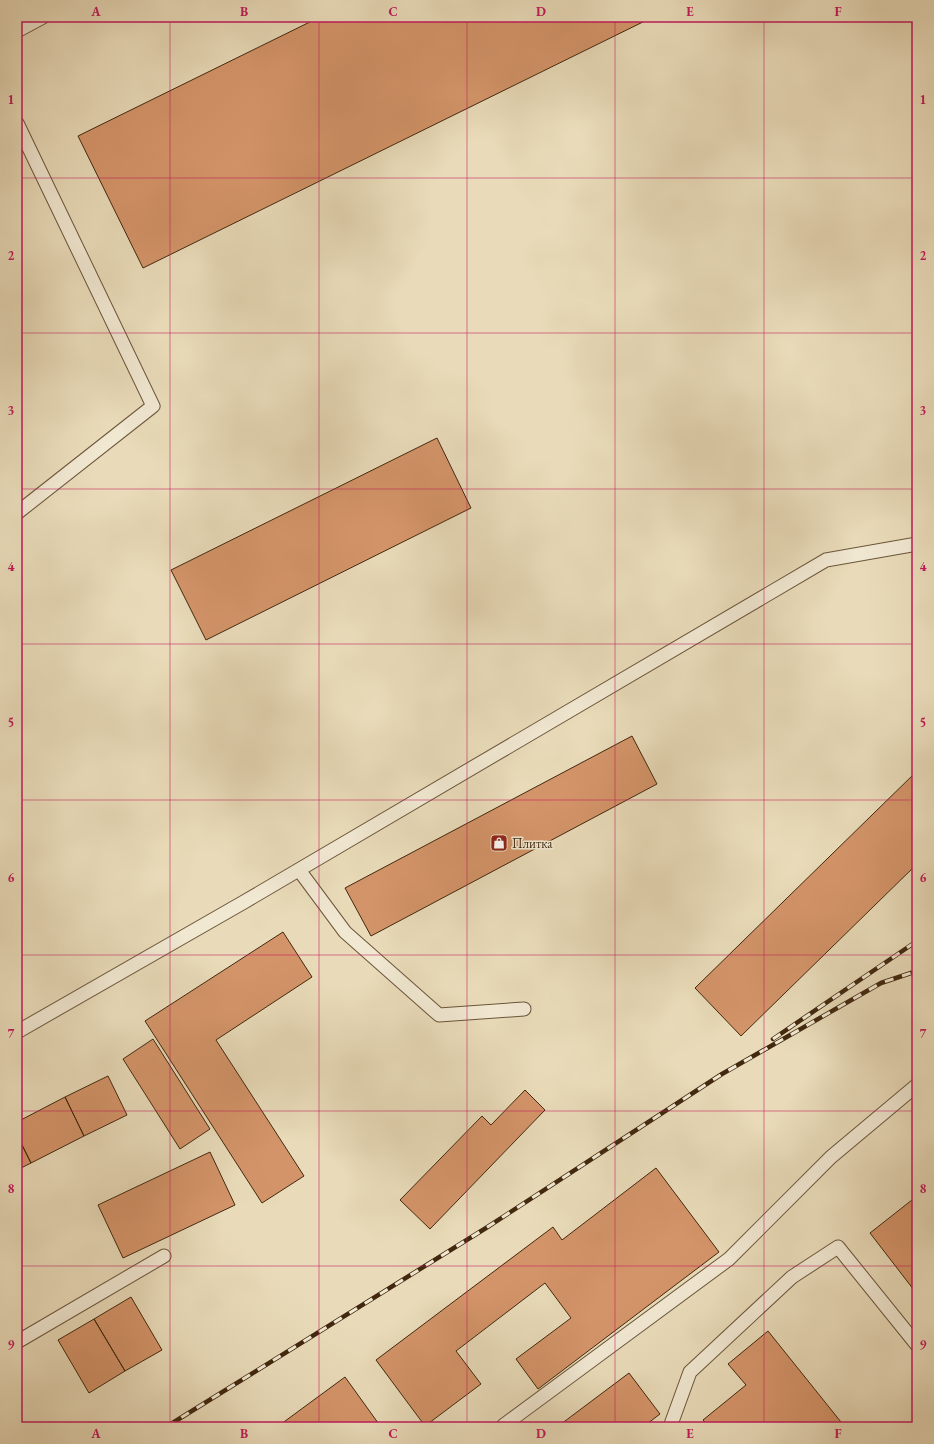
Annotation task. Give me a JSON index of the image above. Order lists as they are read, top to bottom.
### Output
{
  "places": {
    "shop": ["Плитка"]
  },
  "grid": {
    "columns": [
      "A",
      "B",
      "C",
      "D",
      "E",
      "F"
    ],
    "rows": [
      "1",
      "2",
      "3",
      "4",
      "5",
      "6",
      "7",
      "8",
      "9"
    ]
  }
}
